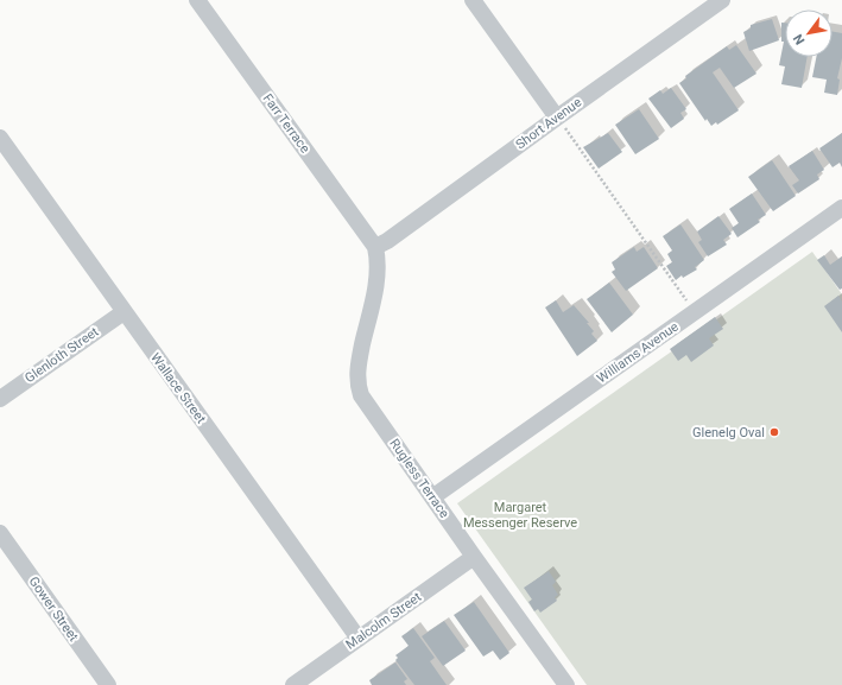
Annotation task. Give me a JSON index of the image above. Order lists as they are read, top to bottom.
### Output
{
  "streets": {
    "street": [
      "Farr Terrace",
      "Short Avenue",
      "Williams Avenue",
      "Glenloth Street",
      "Wallace Street",
      "Rugless Terrace",
      "Gower Street",
      "Malcolm Street"
    ]
  },
  "crossings": [
    ["Farr Terrace", "Short Avenue"],
    ["Farr Terrace", "Rugless Terrace"],
    ["Short Avenue", "Rugless Terrace"],
    ["Williams Avenue", "Rugless Terrace"],
    ["Glenloth Street", "Wallace Street"],
    ["Wallace Street", "Malcolm Street"],
    ["Rugless Terrace", "Malcolm Street"]
  ],
  "parks": ["Margaret Messenger Reserve"],
  "places": ["Glenelg Oval"],
  "north": "bottom left"
}
